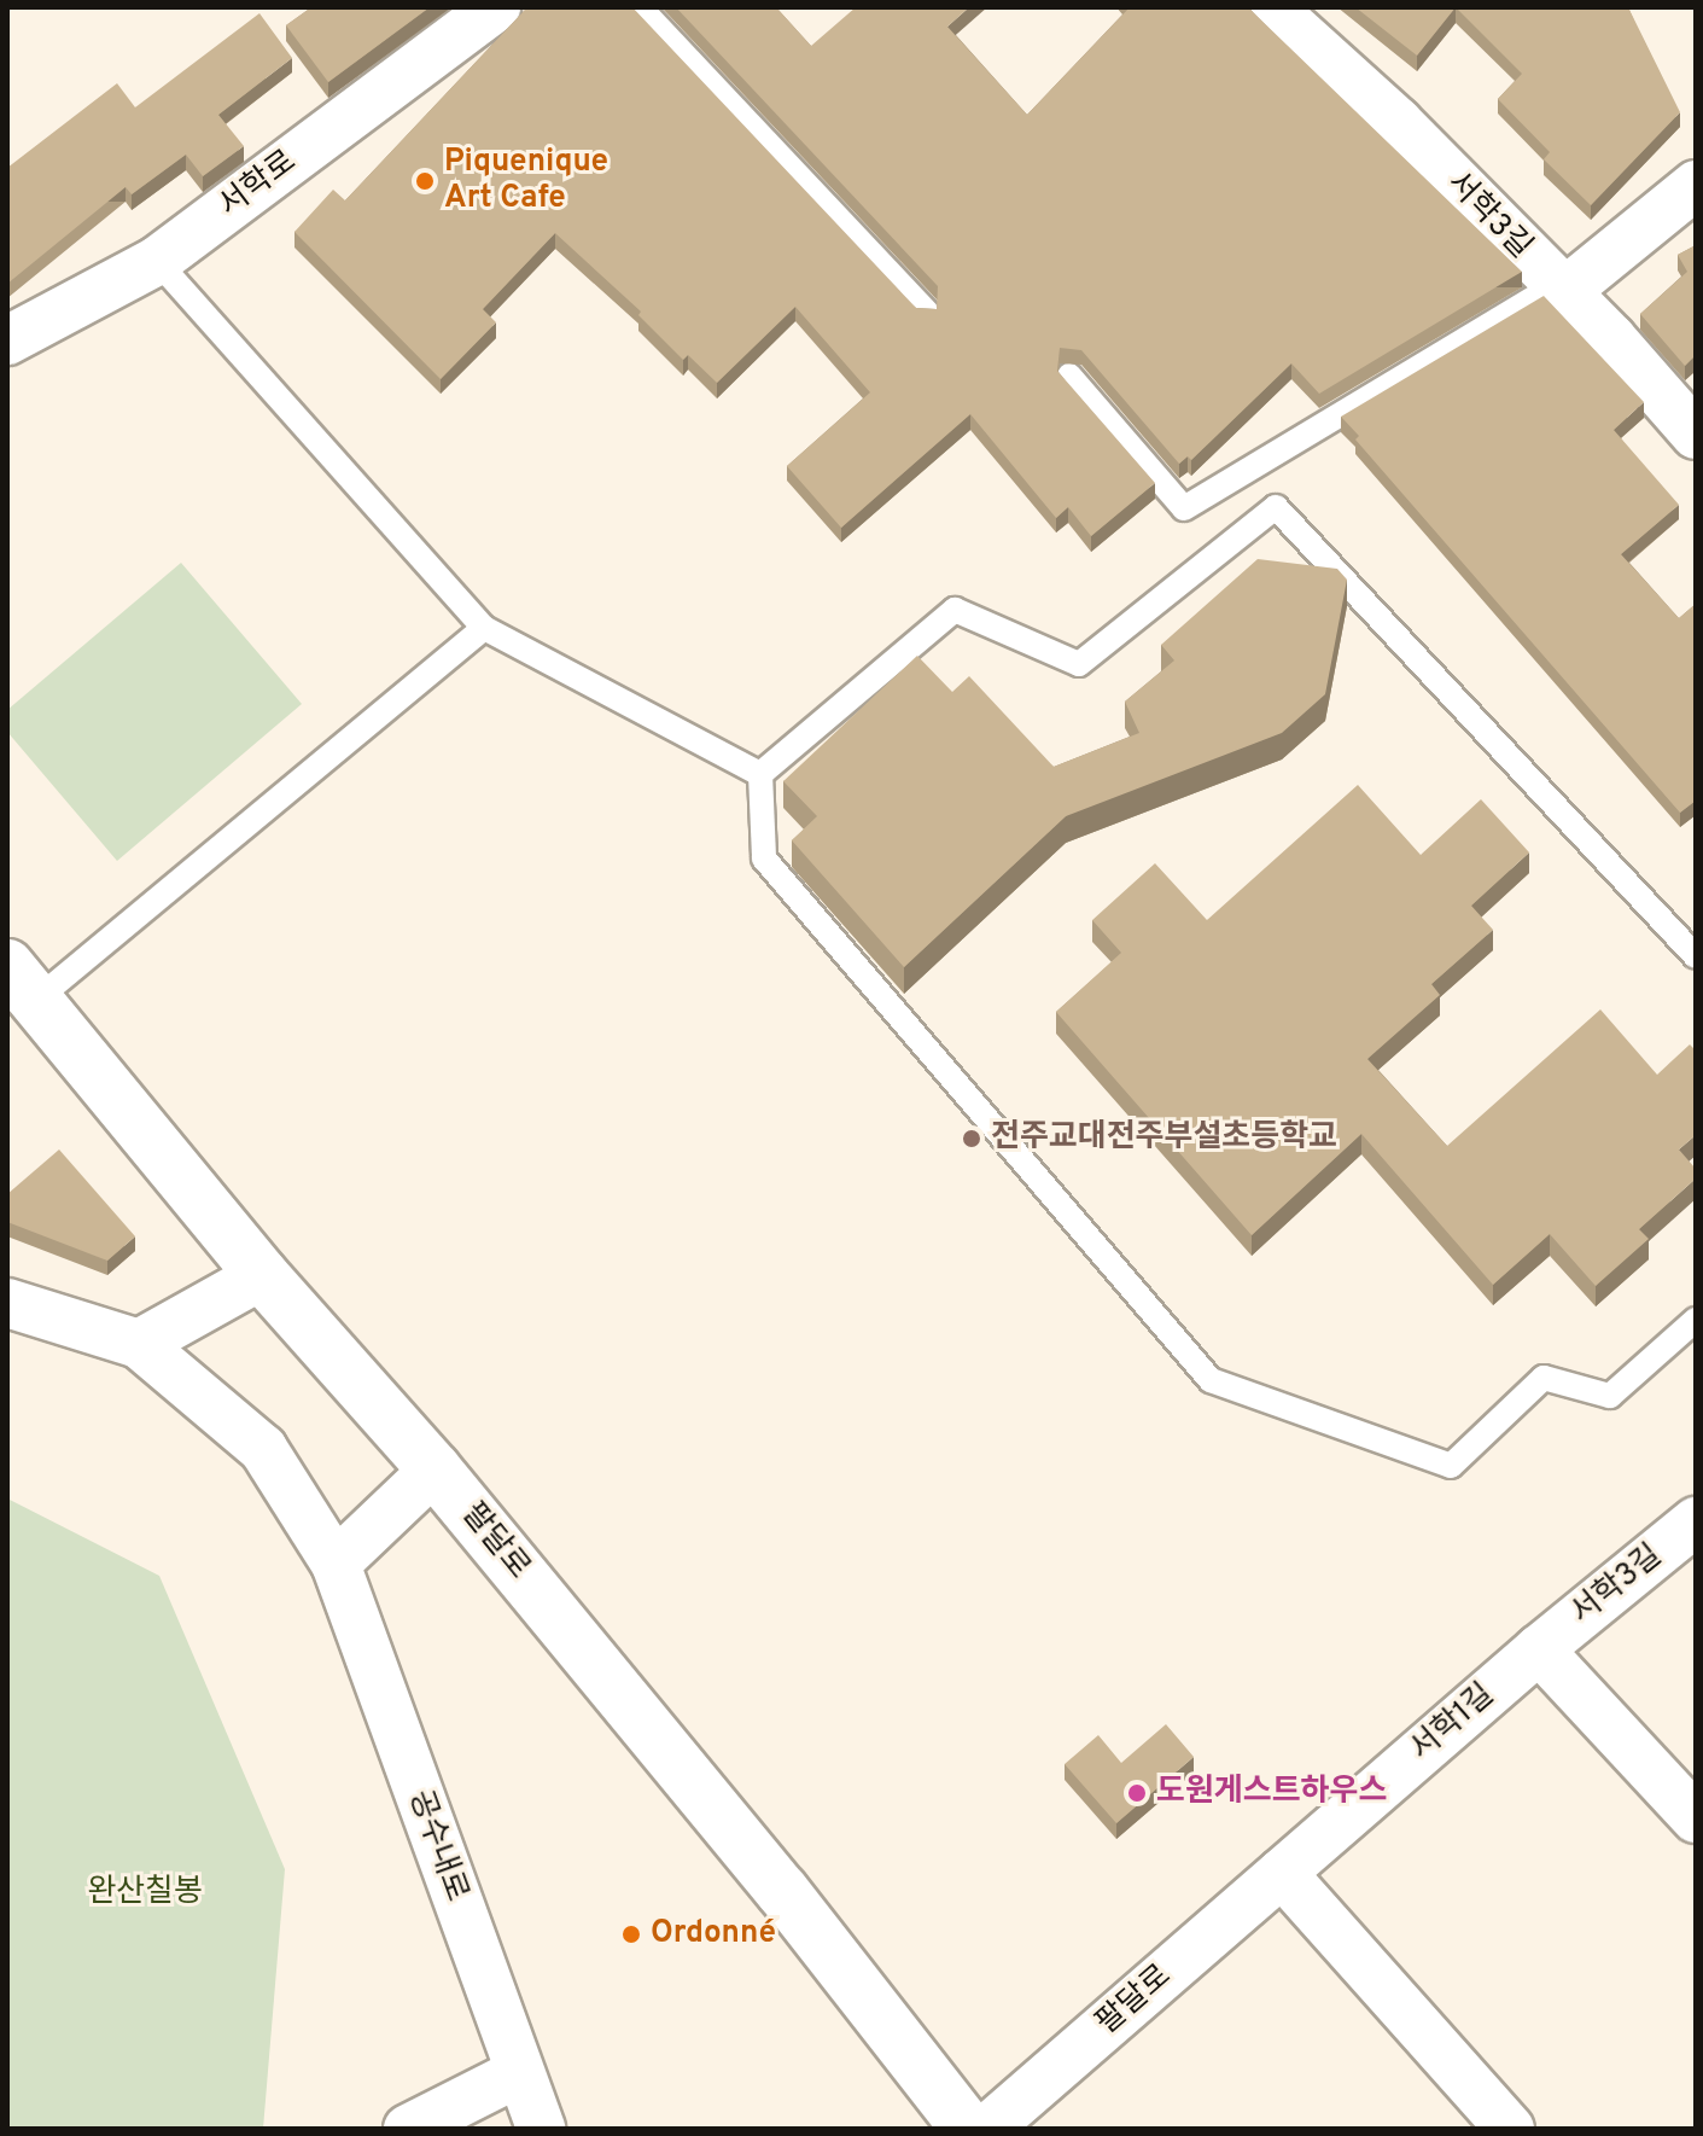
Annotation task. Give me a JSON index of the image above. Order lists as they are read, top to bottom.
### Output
{
  "streets": {
    "street": [
      "서학로",
      "서학3길",
      "팔달로",
      "서학1길",
      "공수내로"
    ]
  },
  "crossings": [
    ["서학3길", "서학1길"],
    ["팔달로", "서학1길"]
  ],
  "parks": ["완산칠봉"],
  "places": [
    "Piquenique Art Cafe",
    "전주교대전주부설초등학교",
    "도원게스트하우스",
    "Ordonné"
  ]
}
